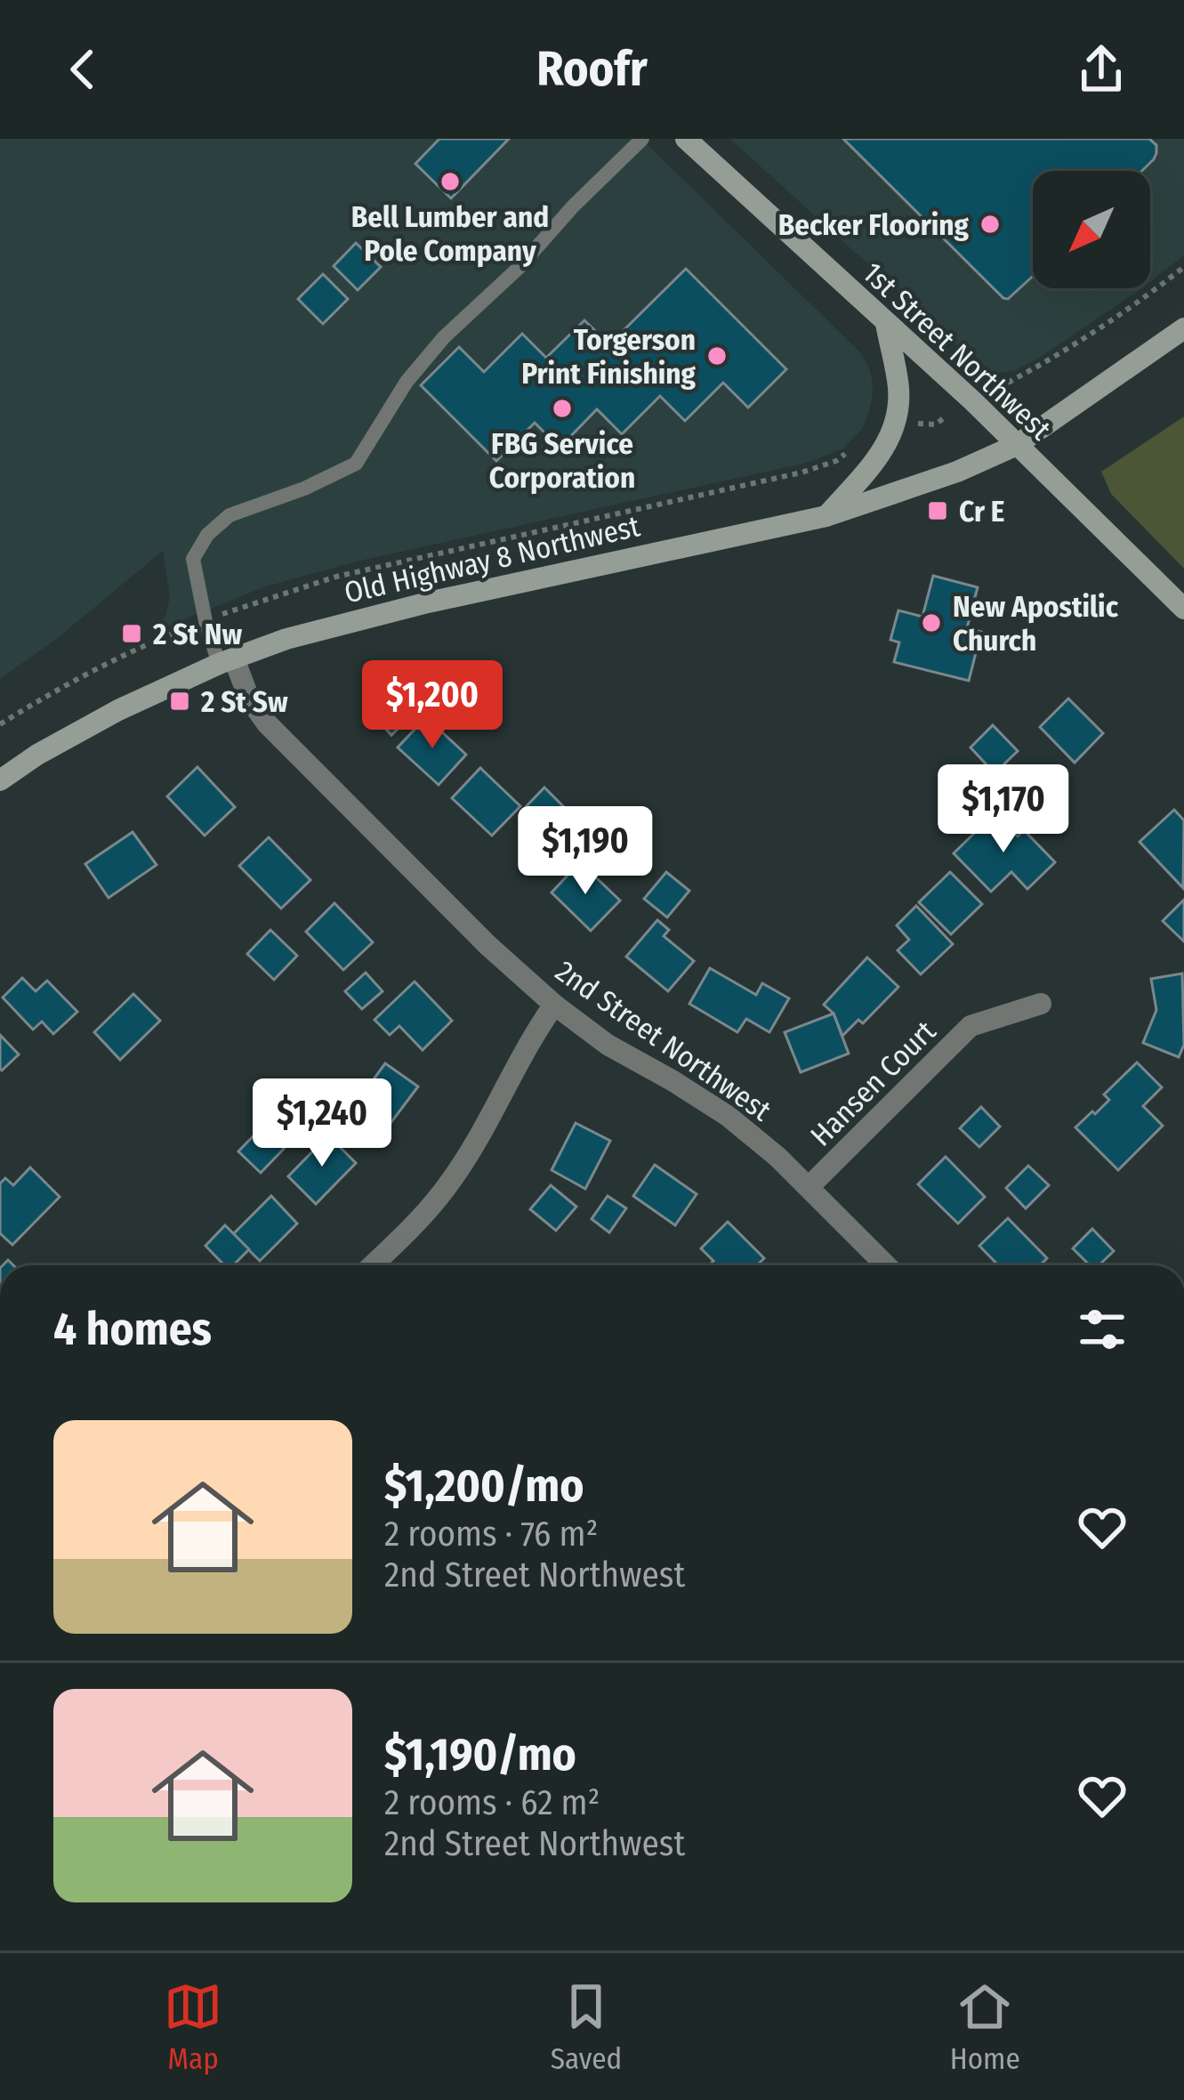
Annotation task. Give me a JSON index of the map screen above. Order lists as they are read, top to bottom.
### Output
{
  "streets": {
    "street": [
      "1st Street Northwest",
      "Old Highway 8 Northwest",
      "2nd Street Northwest",
      "Hansen Court"
    ]
  },
  "crossings": [
    ["1st Street Northwest", "Old Highway 8 Northwest"],
    ["Old Highway 8 Northwest", "2nd Street Northwest"],
    ["2nd Street Northwest", "Hansen Court"]
  ],
  "places": {
    "other": [
      "Bell Lumber and Pole Company",
      "Becker Flooring",
      "Torgerson Print Finishing",
      "FBG Service Corporation",
      "New Apostilic Church"
    ],
    "transit": ["Cr E", "2 St Nw", "2 St Sw"]
  },
  "north": "bottom left",
  "page": {
    "header": "Roofr",
    "price": [
      "$1,200",
      "$1,170",
      "$1,190",
      "$1,240"
    ],
    "heading": "4 homes",
    "list": [
      {
        "name": "$1,200/mo",
        "note": "2 rooms · 76 m² · 2nd Street Northwest"
      },
      {
        "name": "$1,190/mo",
        "note": "2 rooms · 62 m² · 2nd Street Northwest"
      }
    ],
    "tabs": ["Map", "Saved", "Home"]
  }
}
